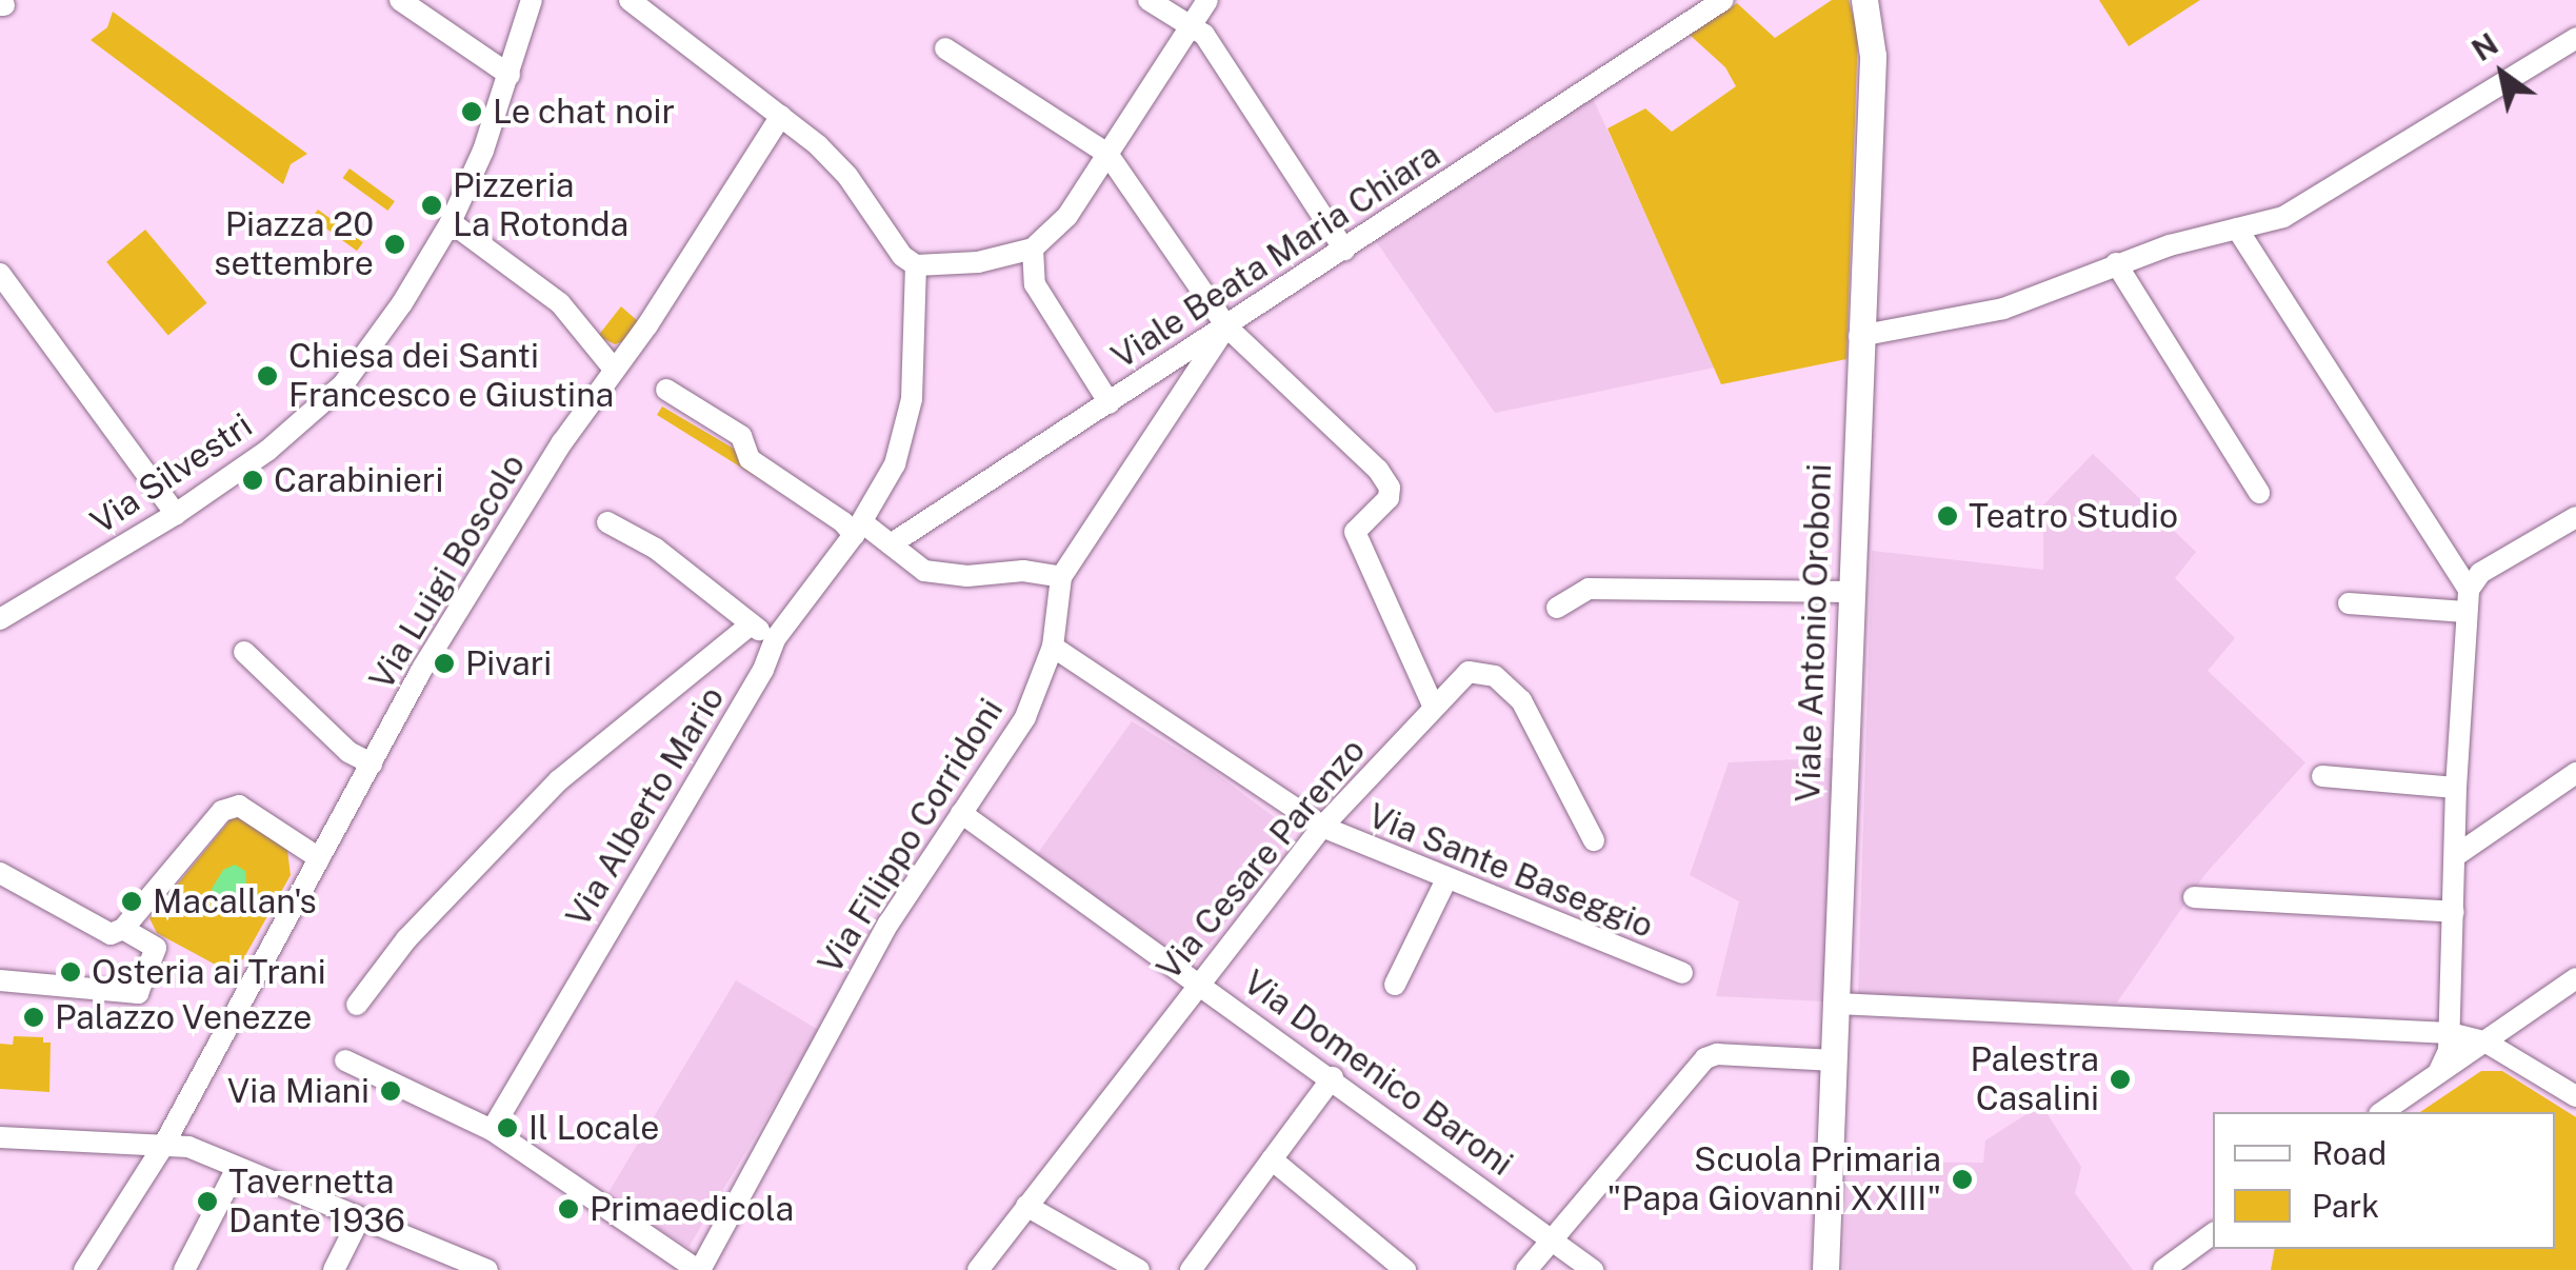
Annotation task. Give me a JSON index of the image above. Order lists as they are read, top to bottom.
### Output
{
  "streets": {
    "street": [
      "Viale Beata Maria Chiara",
      "Via Silvestri",
      "Via Luigi Boscolo",
      "Viale Antonio Oroboni",
      "Via Alberto Mario",
      "Via Filippo Corridoni",
      "Via Cesare Parenzo",
      "Via Sante Baseggio",
      "Via Domenico Baroni"
    ]
  },
  "crossings": [
    ["Viale Beata Maria Chiara", "Via Filippo Corridoni"],
    ["Via Filippo Corridoni", "Via Sante Baseggio"],
    ["Via Filippo Corridoni", "Via Domenico Baroni"],
    ["Via Cesare Parenzo", "Via Sante Baseggio"],
    ["Via Cesare Parenzo", "Via Domenico Baroni"]
  ],
  "places": [
    "Le chat noir",
    "Pizzeria La Rotonda",
    "Piazza 20 settembre",
    "Chiesa dei Santi Francesco e Giustina",
    "Carabinieri",
    "Teatro Studio",
    "Pivari",
    "Macallan's",
    "Osteria ai Trani",
    "Palazzo Venezze",
    "Palestra Casalini",
    "Via Miani",
    "Il Locale",
    "Scuola Primaria \"Papa Giovanni XXIII\"",
    "Tavernetta Dante 1936",
    "Primaedicola"
  ],
  "legend": ["Road", "Park"],
  "north": "top left"
}
